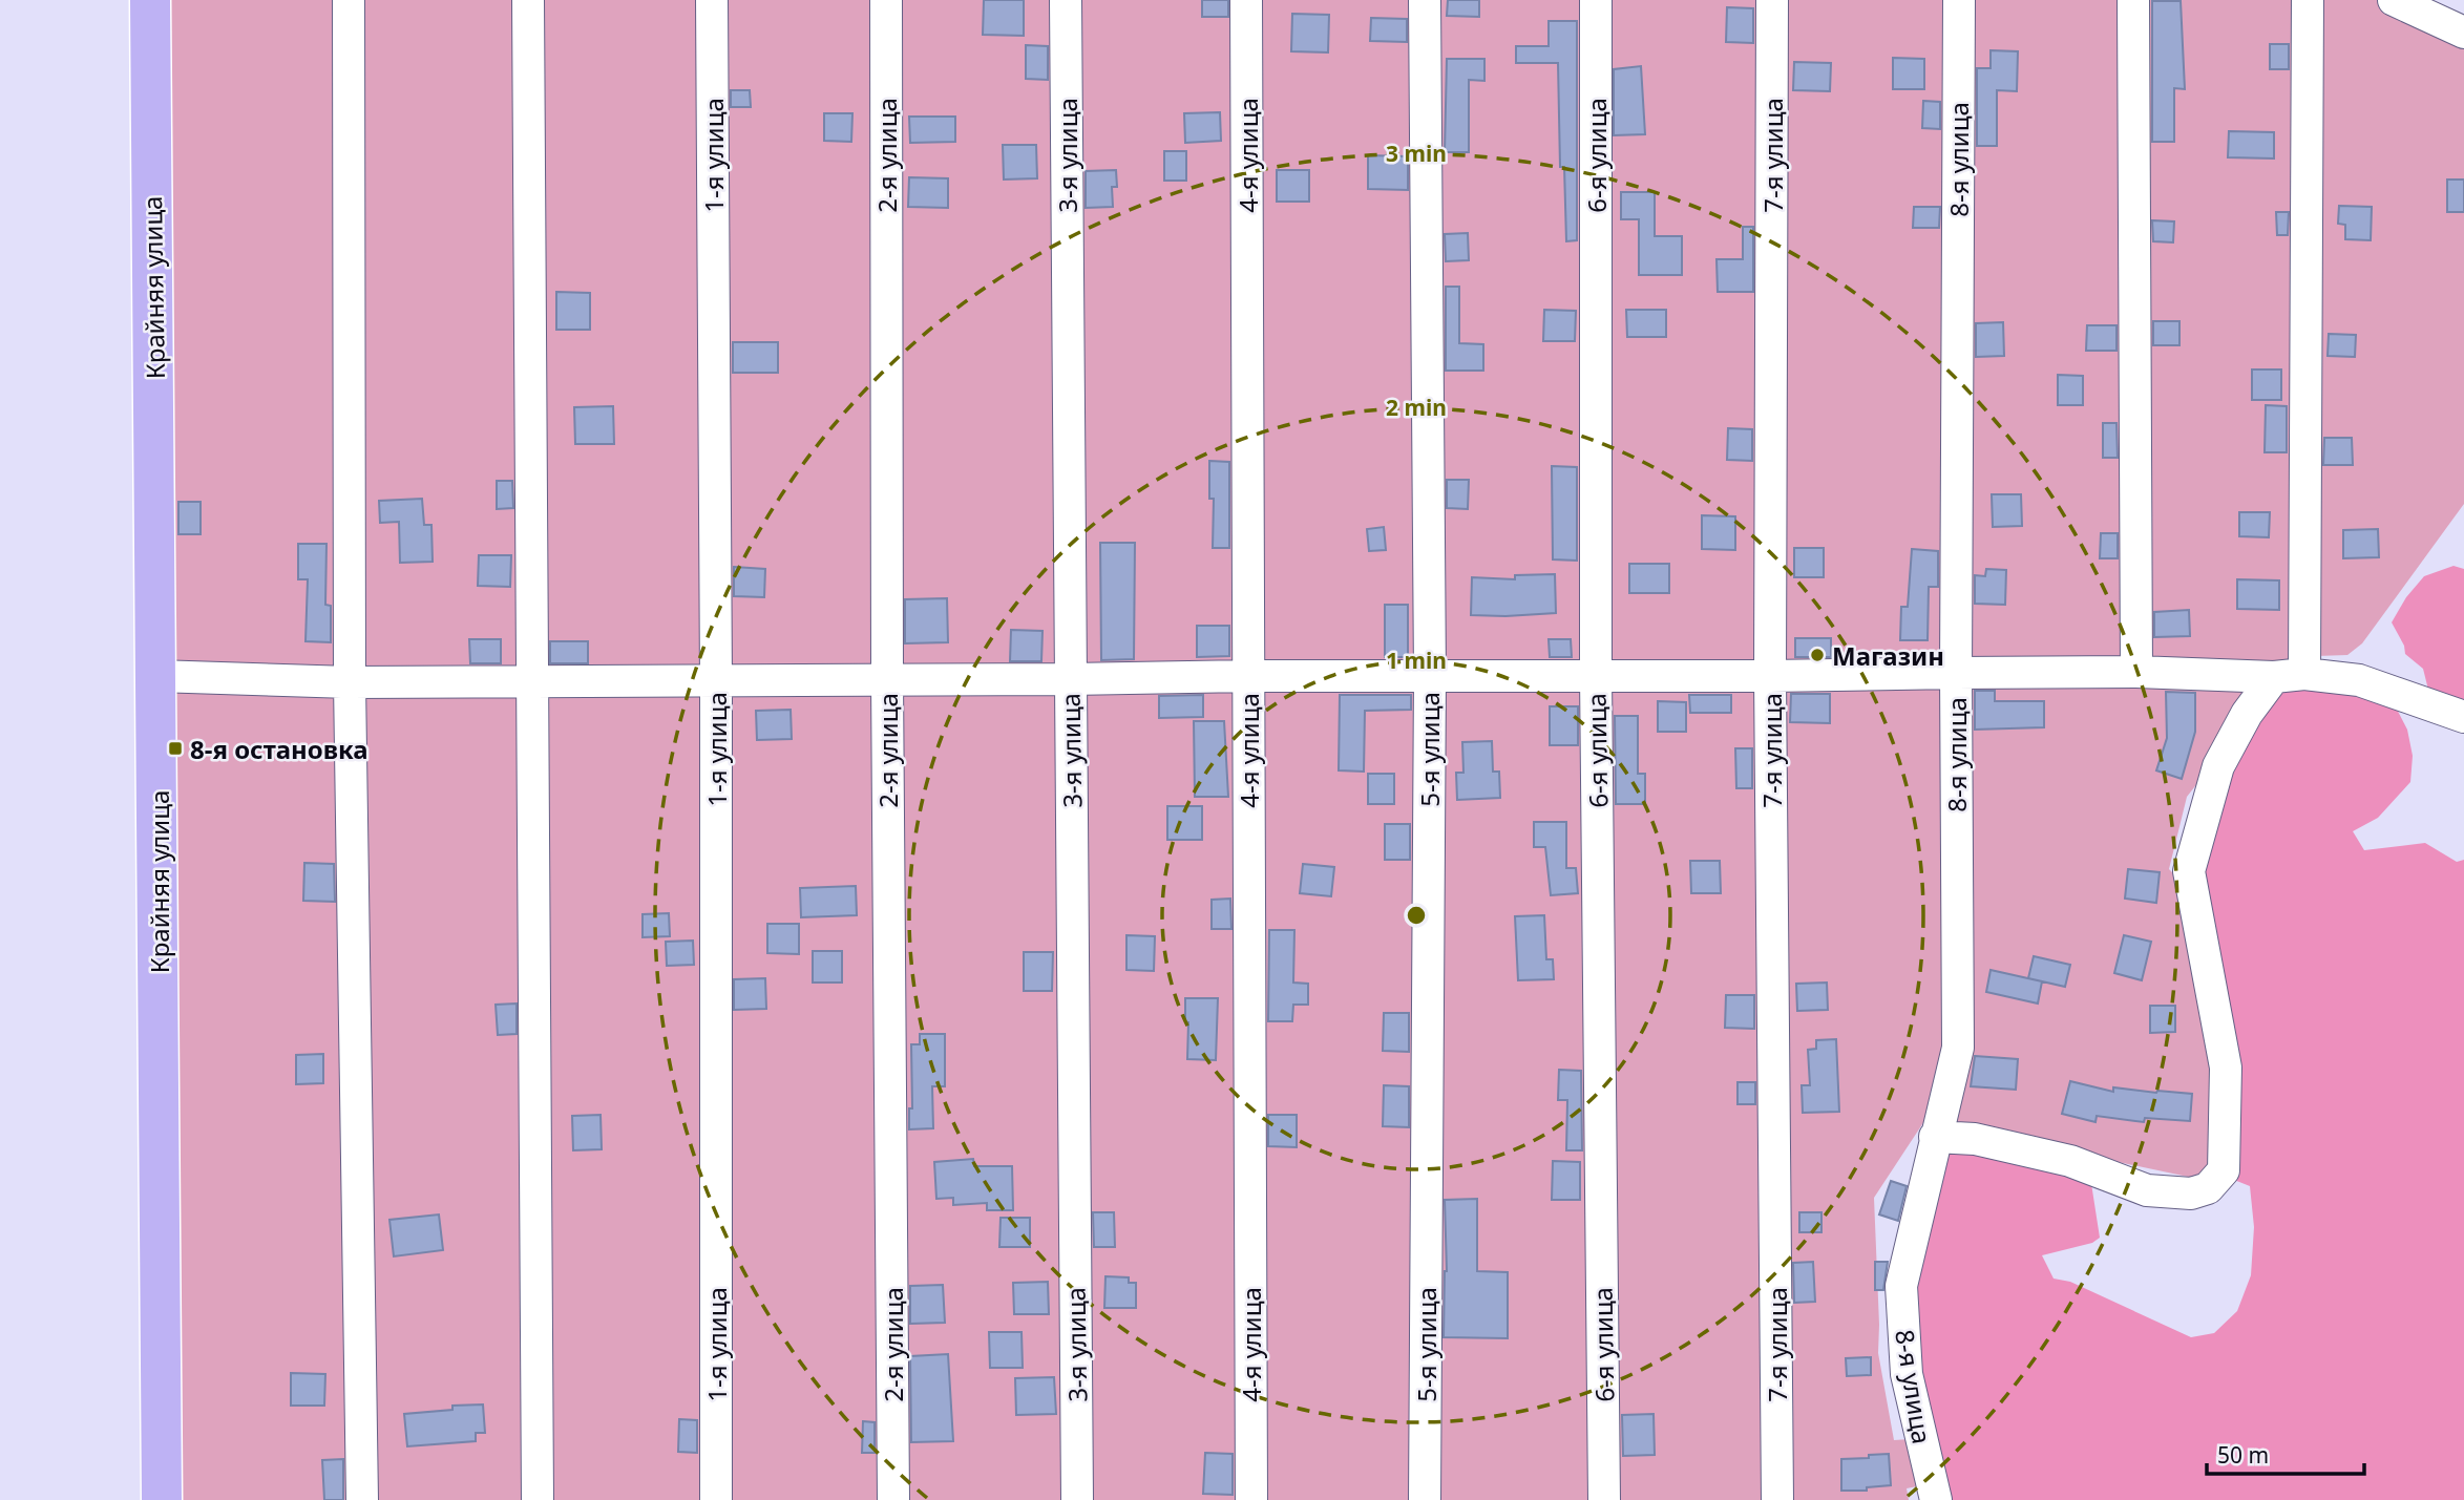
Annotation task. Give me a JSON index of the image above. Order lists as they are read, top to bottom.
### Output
{
  "streets": {
    "main road": ["Крайняя улица"],
    "street": [
      "1-я улица",
      "2-я улица",
      "3-я улица",
      "4-я улица",
      "6-я улица",
      "7-я улица",
      "8-я улица",
      "5-я улица"
    ]
  },
  "places": {
    "other": ["Магазин"],
    "transit": ["8-я остановка"]
  },
  "scale_bar": "50 m",
  "rings": ["3 min", "2 min", "1 min"]
}
